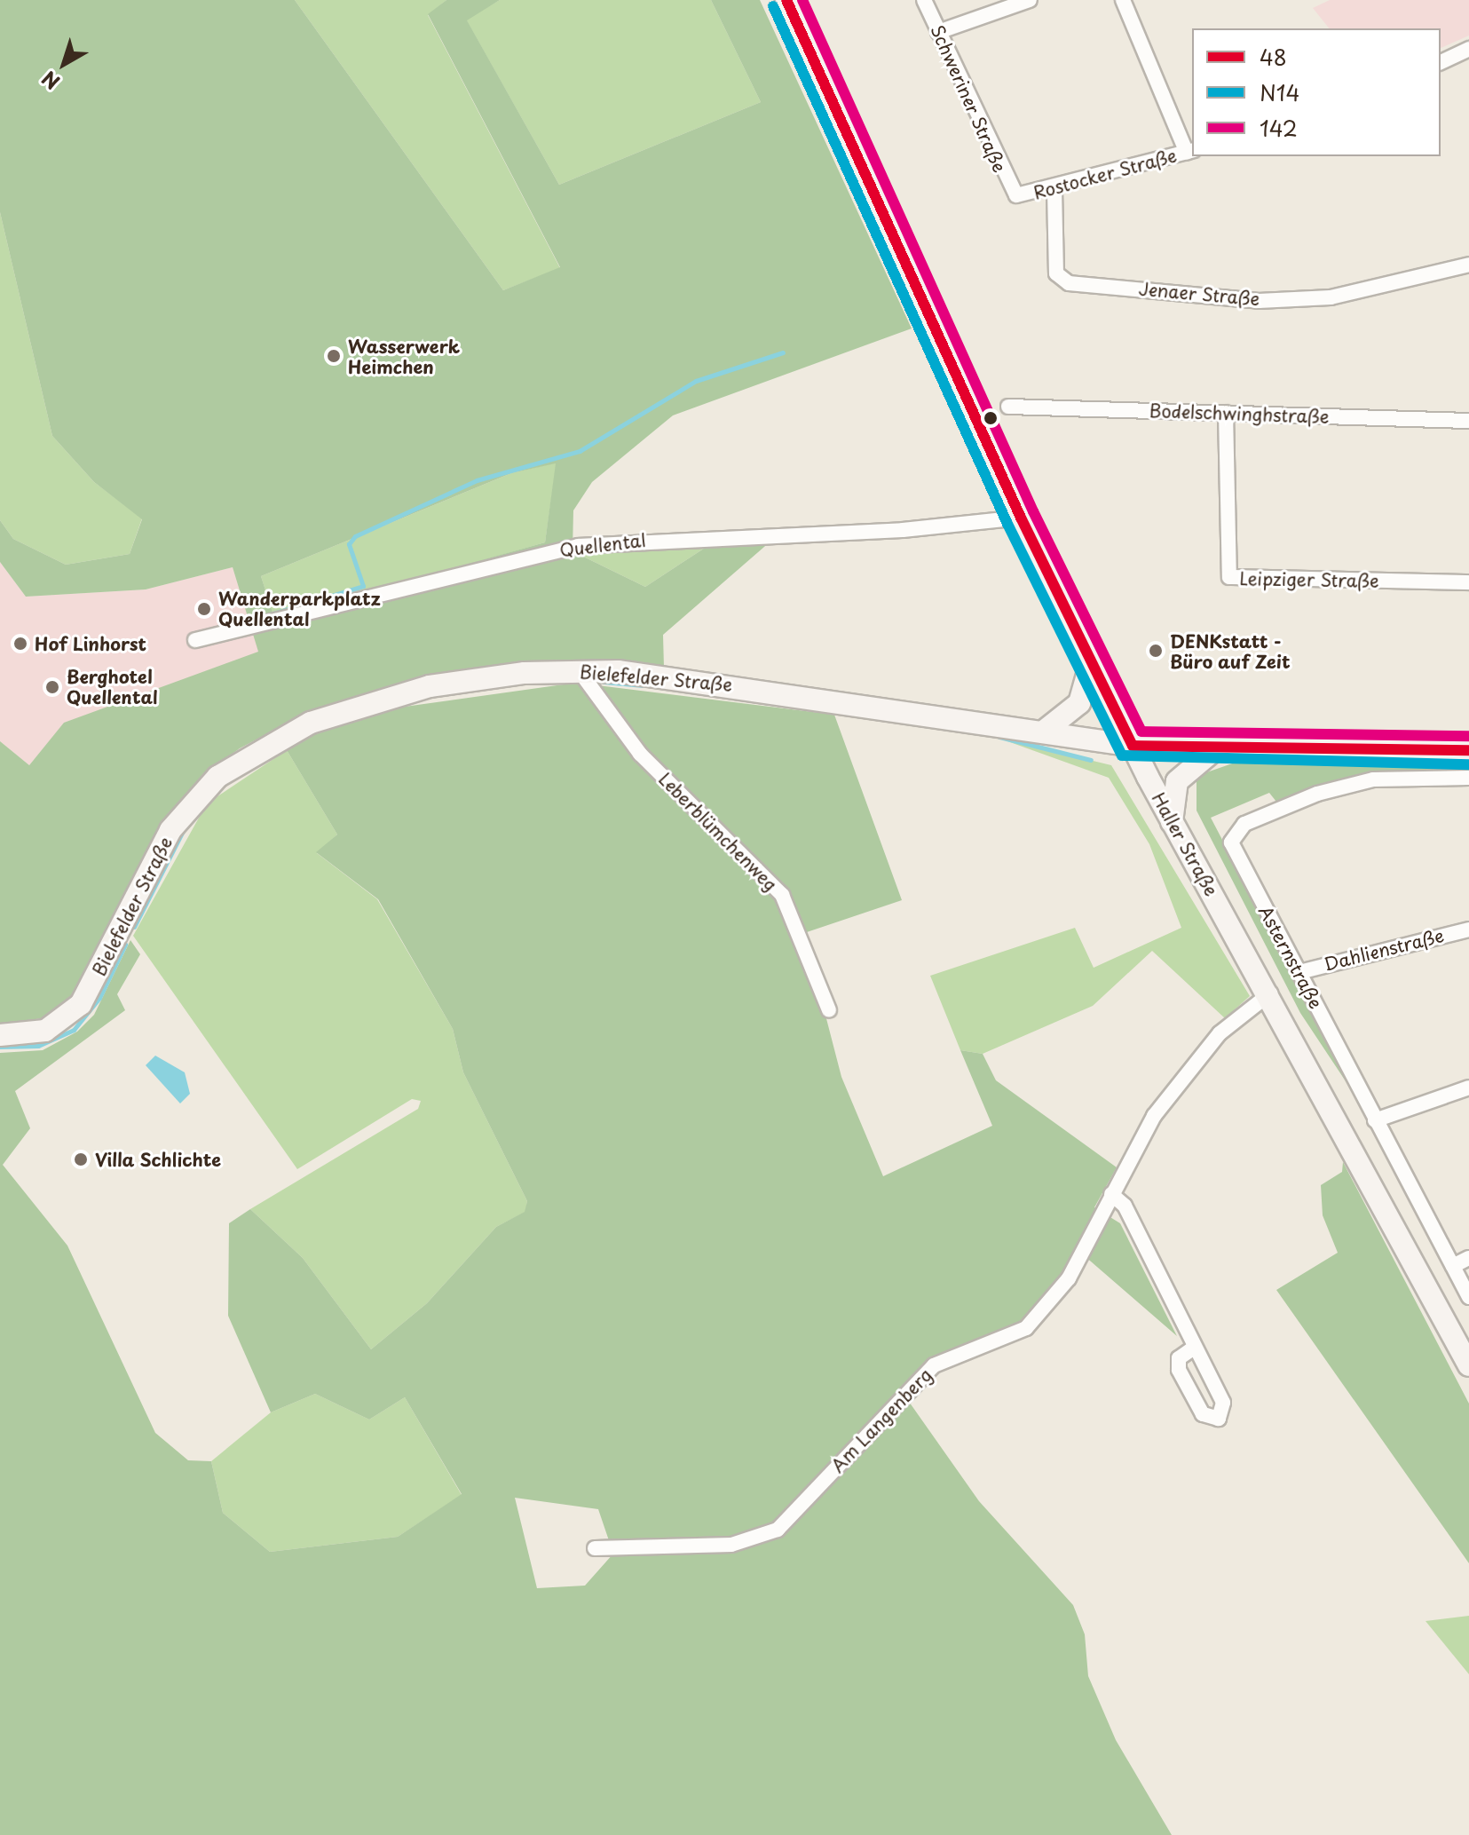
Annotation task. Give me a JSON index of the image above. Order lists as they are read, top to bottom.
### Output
{
  "streets": {
    "main road": ["Bielefelder Straße", "Haller Straße"],
    "street": [
      "Schweriner Straße",
      "Rostocker Straße",
      "Jenaer Straße",
      "Bodelschwinghstraße",
      "Quellental",
      "Leipziger Straße",
      "Leberblümchenweg",
      "Dahlienstraße",
      "Asternstraße",
      "Am Langenberg"
    ]
  },
  "crossings": [
    ["Schweriner Straße", "Rostocker Straße"],
    ["Rostocker Straße", "Jenaer Straße"],
    ["Bodelschwinghstraße", "Leipziger Straße"],
    ["Quellental", "Haller Straße"],
    ["Bielefelder Straße", "Leberblümchenweg"],
    ["Bielefelder Straße", "Haller Straße"],
    ["Haller Straße", "Am Langenberg"],
    ["Dahlienstraße", "Asternstraße"]
  ],
  "places": [
    "Wasserwerk Heimchen",
    "Wanderparkplatz Quellental",
    "Hof Linhorst",
    "DENKstatt - Büro auf Zeit",
    "Berghotel Quellental",
    "Villa Schlichte"
  ],
  "lines": ["transit line 48", "transit line 142", "transit line N14"],
  "legend": ["48", "N14", "142"],
  "north": "bottom left"
}
